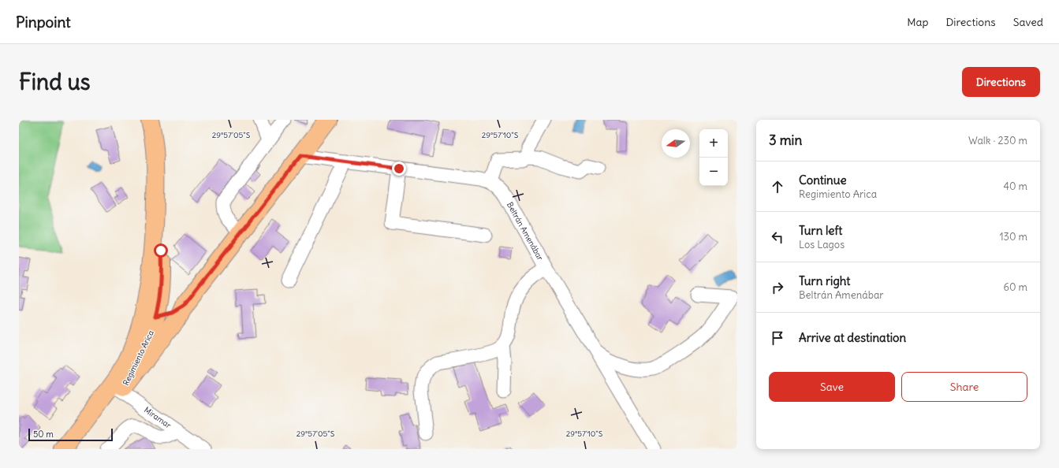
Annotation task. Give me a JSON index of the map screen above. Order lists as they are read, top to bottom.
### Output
{
  "streets": {
    "main road": ["Regimiento Arica"],
    "street": ["Beltrán Amenábar", "Miramar"]
  },
  "crossings": [
    ["Regimiento Arica", "Miramar"]
  ],
  "scale_bar": "50 m",
  "north": "left",
  "page": {
    "header": "Pinpoint",
    "nav": ["Map", "Directions", "Saved"],
    "buttons": [
      "Directions",
      ["Save", "Share"]
    ],
    "title": "Find us",
    "heading": ["3 min", "Walk · 230 m"],
    "map_buttons": ["+", "−"],
    "list": [
      ["Continue", "Regimiento Arica", "40 m"],
      ["Turn left", "Los Lagos", "130 m"],
      ["Turn right", "Beltrán Amenábar", "60 m"],
      "Arrive at destination"
    ],
    "scale": "50 m"
  },
  "coordinates": ["29°57'10\"S", "29°57'05\"S"]
}
